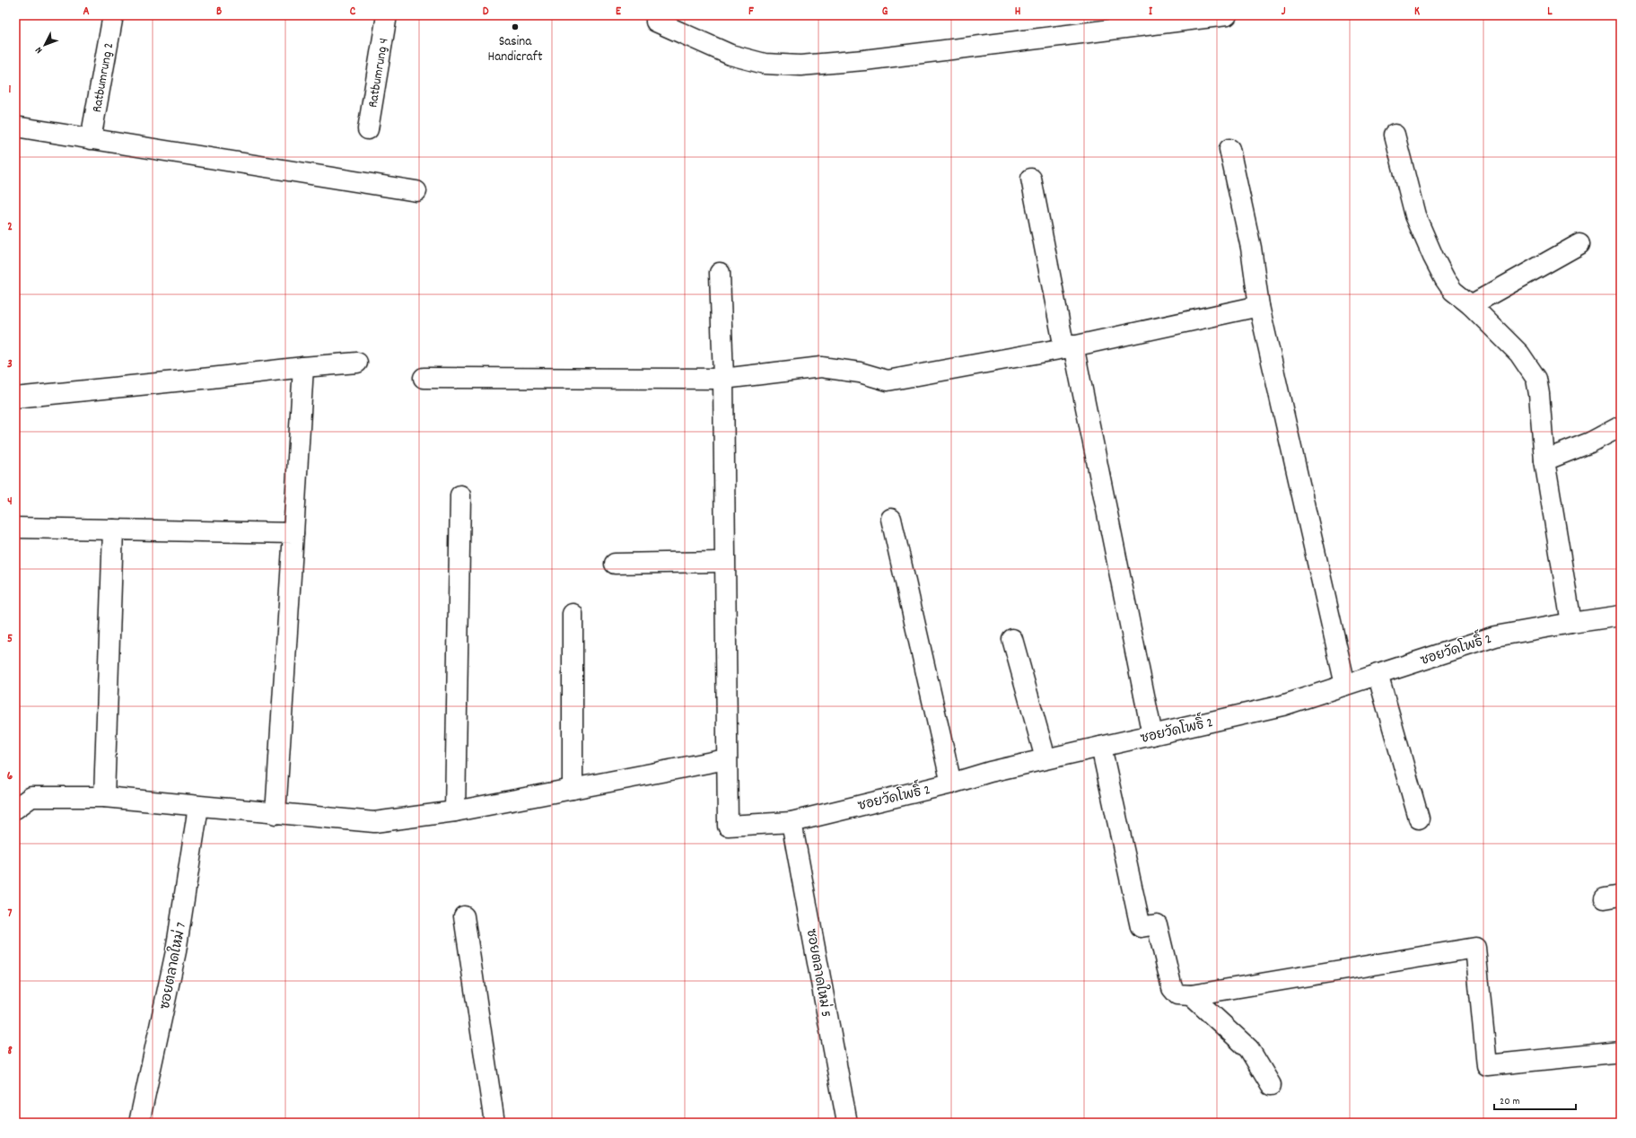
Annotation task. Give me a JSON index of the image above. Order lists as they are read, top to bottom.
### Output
{
  "streets": {
    "street": [
      "Ratbumrung 4",
      "Ratbumrung 2",
      "ซอยวัดโพธิ์ 2",
      "ซอยตลาดใหม่ 7",
      "ซอยตลาดใหม่ 5"
    ]
  },
  "crossings": [
    ["ซอยวัดโพธิ์ 2", "ซอยตลาดใหม่ 5"]
  ],
  "places": ["Sasina Handicraft"],
  "scale_bar": "20 m",
  "north": "bottom left",
  "grid": {
    "columns": [
      "A",
      "B",
      "C",
      "D",
      "E",
      "F",
      "G",
      "H",
      "I",
      "J",
      "K",
      "L"
    ],
    "rows": [
      "1",
      "2",
      "3",
      "4",
      "5",
      "6",
      "7",
      "8"
    ]
  }
}
